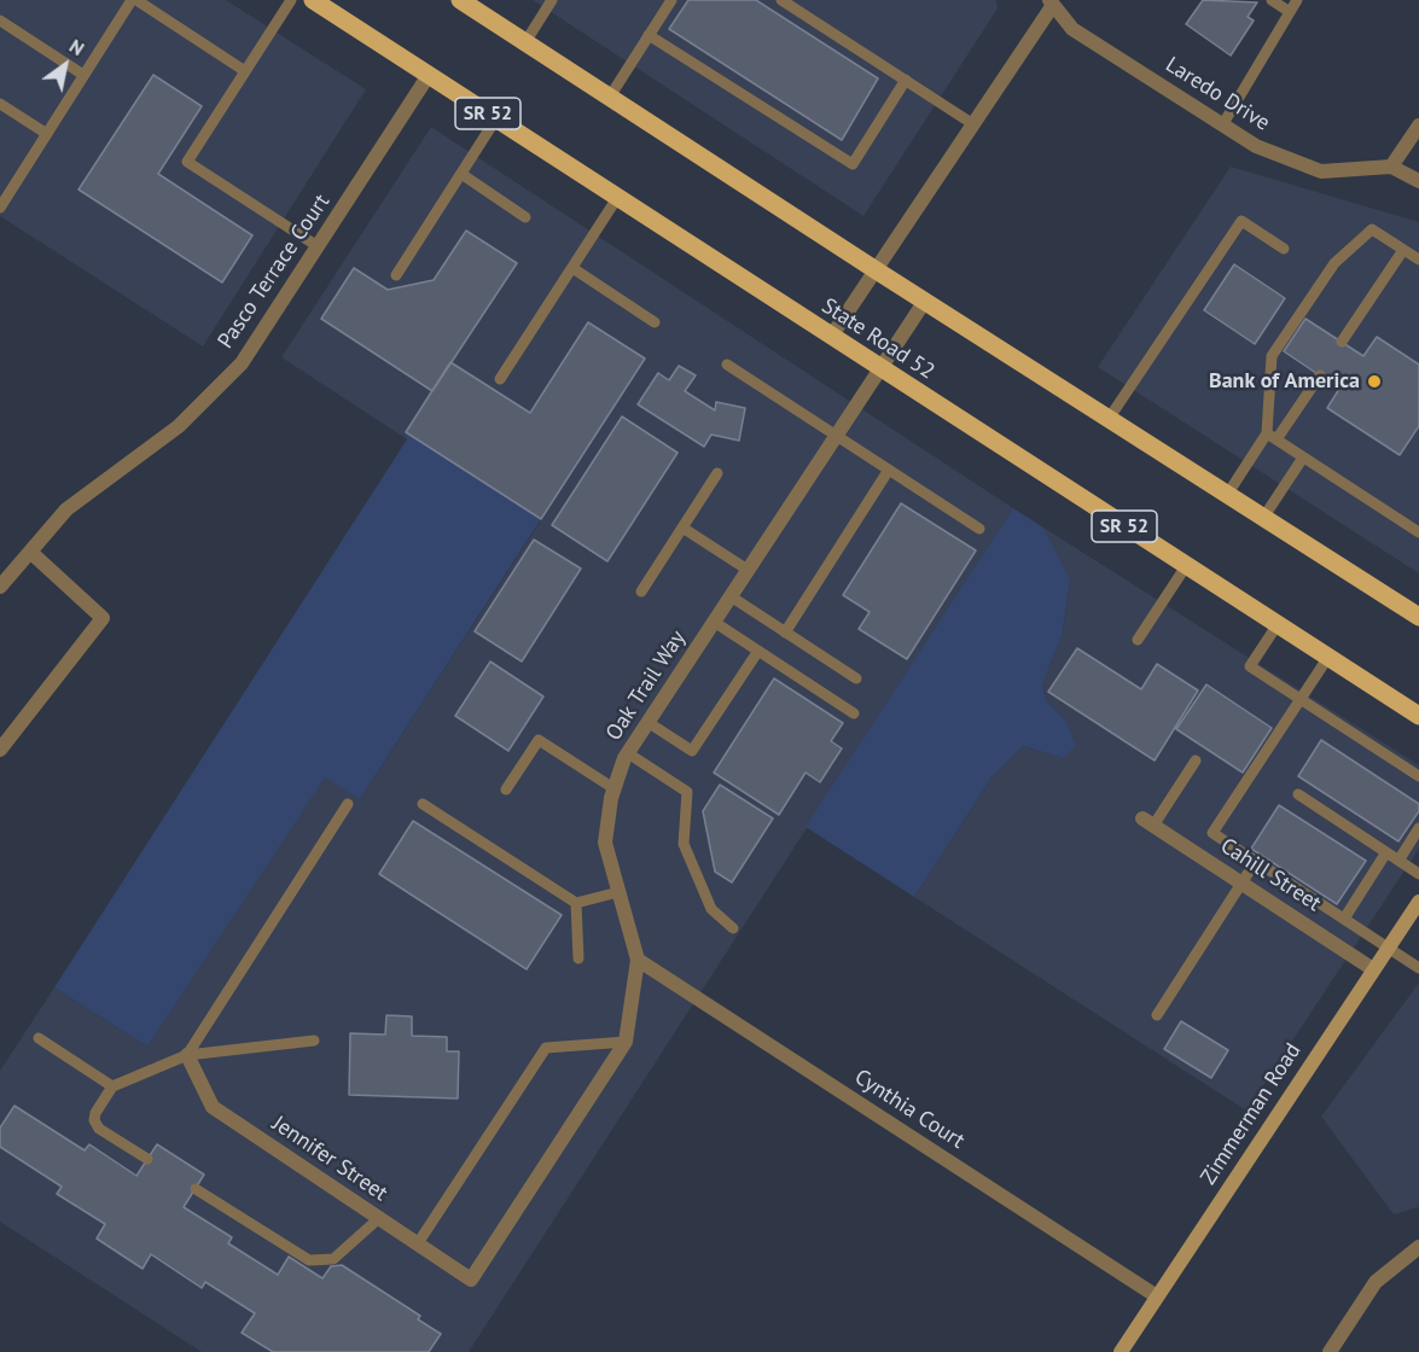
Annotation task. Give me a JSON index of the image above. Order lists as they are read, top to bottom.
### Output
{
  "streets": {
    "main road": ["SR 52", "State Road 52"],
    "street": [
      "Laredo Drive",
      "Pasco Terrace Court",
      "Oak Trail Way",
      "Cahill Street",
      "Cynthia Court",
      "Zimmerman Road",
      "Jennifer Street"
    ]
  },
  "crossings": [
    ["Laredo Drive", "State Road 52"],
    ["Pasco Terrace Court", "State Road 52"],
    ["State Road 52", "Oak Trail Way"],
    ["Oak Trail Way", "Cynthia Court"],
    ["Oak Trail Way", "Jennifer Street"],
    ["Cahill Street", "Zimmerman Road"],
    ["Cynthia Court", "Zimmerman Road"]
  ],
  "places": ["Bank of America"],
  "north": "top right"
}
